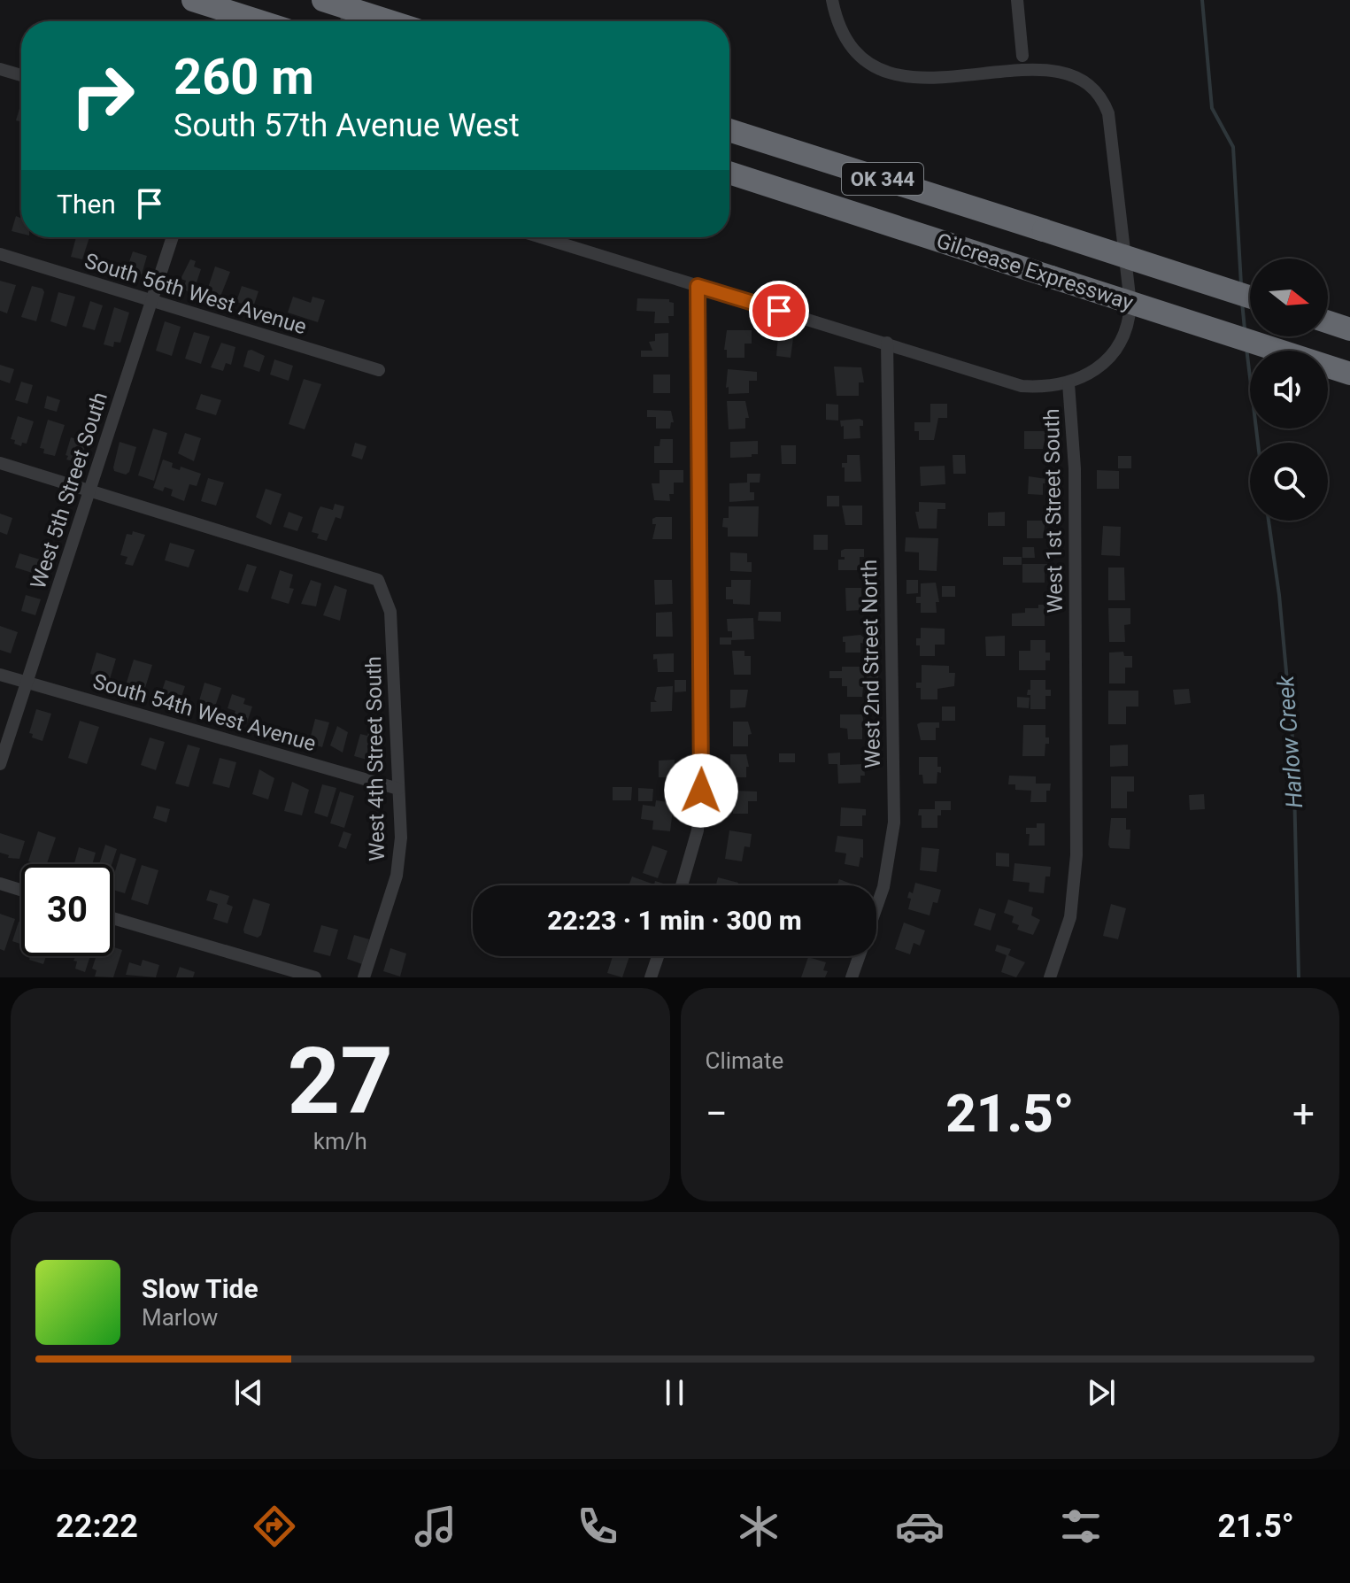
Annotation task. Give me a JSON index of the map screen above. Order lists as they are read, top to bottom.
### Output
{
  "streets": {
    "highway": ["OK 344", "Gilcrease Expressway"],
    "street": [
      "South 56th West Avenue",
      "West 5th Street South",
      "West 1st Street South",
      "West 2nd Street North",
      "South 54th West Avenue",
      "West 4th Street South"
    ]
  },
  "crossings": [
    ["South 56th West Avenue", "West 5th Street South"],
    ["West 5th Street South", "South 54th West Avenue"],
    ["West 5th Street South", "West 4th Street South"],
    ["South 54th West Avenue", "West 4th Street South"]
  ],
  "water": ["Harlow Creek"],
  "north": "right",
  "page": {
    "turn": ["260 m", "South 57th Avenue West"],
    "then": "Then",
    "limit": "30",
    "trip": "22:23 · 1 min · 300 m",
    "tile": [
      ["27", "km/h"],
      "Climate"
    ],
    "heat": ["−", "21.5°", "+"],
    "song": ["Slow Tide", "Marlow"],
    "tabs": ["22:22", "21.5°"]
  }
}
